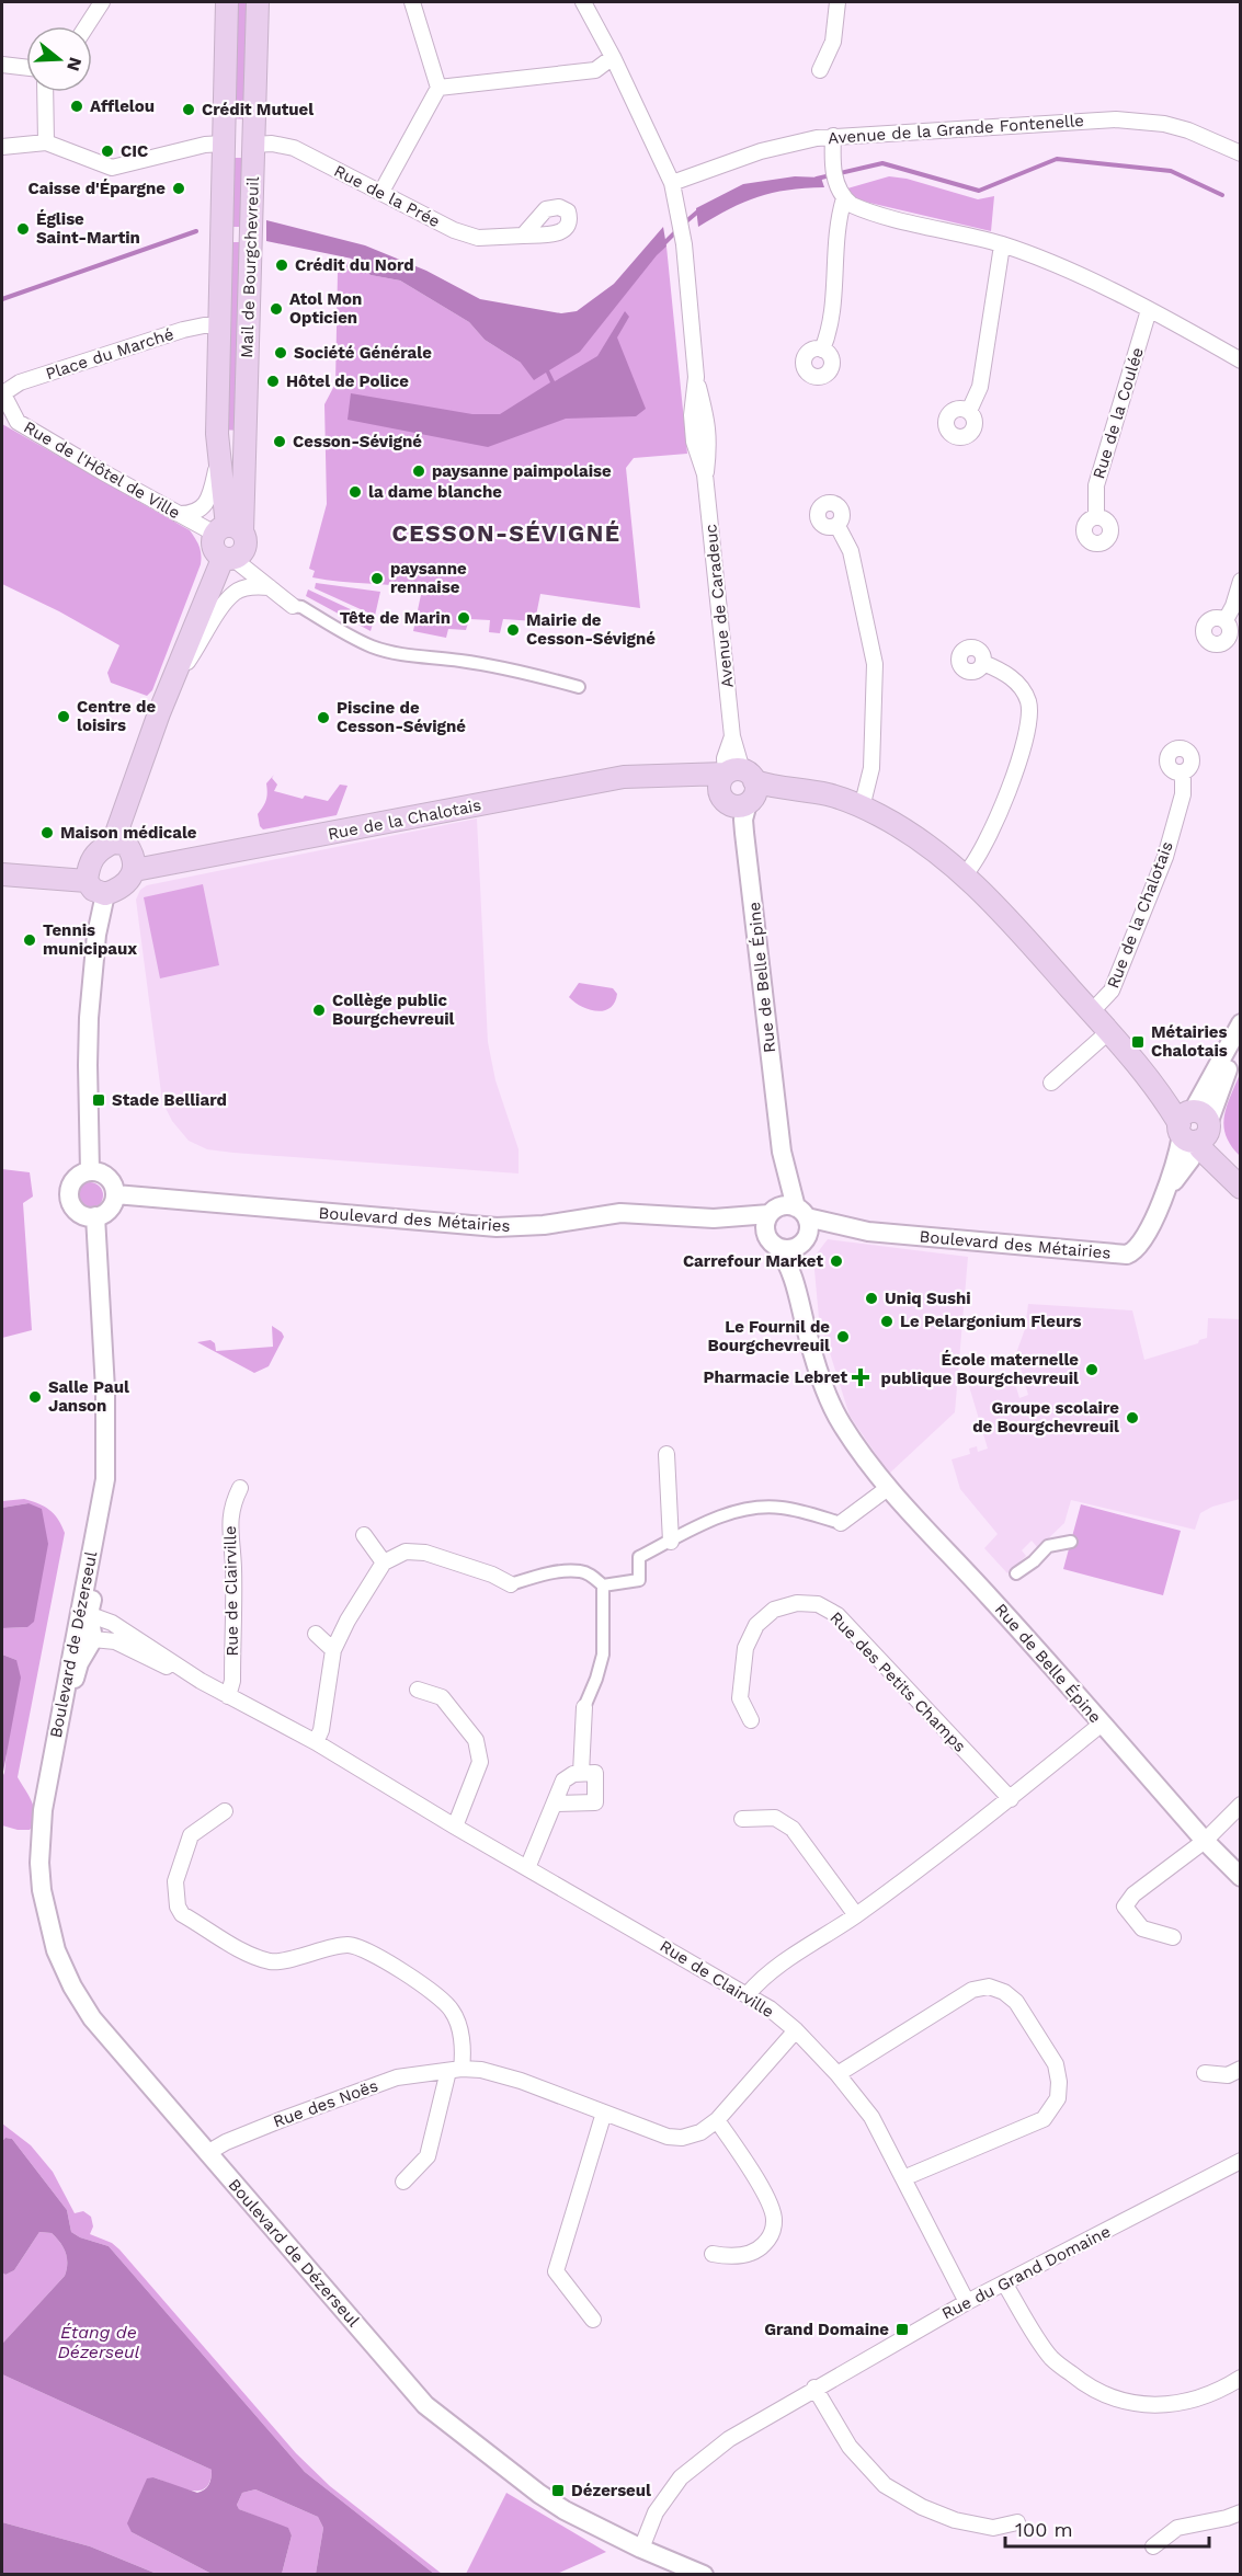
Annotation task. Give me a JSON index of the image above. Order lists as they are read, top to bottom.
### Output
{
  "streets": {
    "main road": ["Mail de Bourgchevreuil", "Rue de la Chalotais"],
    "street": [
      "Avenue de la Grande Fontenelle",
      "Rue de la Prée",
      "Place du Marché",
      "Rue de la Coulée",
      "Rue de l'Hôtel de Ville",
      "Avenue de Caradeuc",
      "Rue de Belle Épine",
      "Boulevard des Métairies",
      "Rue de Clairville",
      "Boulevard de Dézerseul",
      "Rue des Petits Champs",
      "Rue des Noës",
      "Rue du Grand Domaine"
    ]
  },
  "crossings": [
    ["Avenue de la Grande Fontenelle", "Avenue de Caradeuc"],
    ["Rue de la Prée", "Mail de Bourgchevreuil"],
    ["Mail de Bourgchevreuil", "Place du Marché"],
    ["Mail de Bourgchevreuil", "Rue de l'Hôtel de Ville"],
    ["Place du Marché", "Rue de l'Hôtel de Ville"],
    ["Avenue de Caradeuc", "Rue de la Chalotais"],
    ["Avenue de Caradeuc", "Rue de Belle Épine"],
    ["Rue de la Chalotais", "Rue de Belle Épine"],
    ["Rue de la Chalotais", "Boulevard des Métairies"],
    ["Rue de Belle Épine", "Boulevard des Métairies"],
    ["Boulevard des Métairies", "Boulevard de Dézerseul"],
    ["Rue de Clairville", "Boulevard de Dézerseul"],
    ["Rue de Clairville", "Rue des Noës"],
    ["Rue de Clairville", "Rue du Grand Domaine"],
    ["Boulevard de Dézerseul", "Rue des Noës"],
    ["Boulevard de Dézerseul", "Rue du Grand Domaine"]
  ],
  "districts": ["CESSON-SÉVIGNÉ"],
  "water": ["Étang de Dézerseul"],
  "places": {
    "other": [
      "Afflelou",
      "Crédit Mutuel",
      "CIC",
      "Caisse d'Épargne",
      "Église Saint-Martin",
      "Crédit du Nord",
      "Atol Mon Opticien",
      "Société Générale",
      "Hôtel de Police",
      "Cesson-Sévigné",
      "paysanne paimpolaise",
      "la dame blanche",
      "paysanne rennaise",
      "Tête de Marin",
      "Mairie de Cesson-Sévigné",
      "Centre de loisirs",
      "Piscine de Cesson-Sévigné",
      "Maison médicale",
      "Tennis municipaux",
      "Collège public Bourgchevreuil",
      "Carrefour Market",
      "Uniq Sushi",
      "Le Pelargonium Fleurs",
      "Le Fournil de Bourgchevreuil",
      "École maternelle publique Bourgchevreuil",
      "Salle Paul Janson",
      "Groupe scolaire de Bourgchevreuil"
    ],
    "transit": [
      "Métairies Chalotais",
      "Stade Belliard",
      "Grand Domaine",
      "Dézerseul"
    ],
    "health": ["Pharmacie Lebret"]
  },
  "scale_bar": "100 m",
  "north": "right"
}
